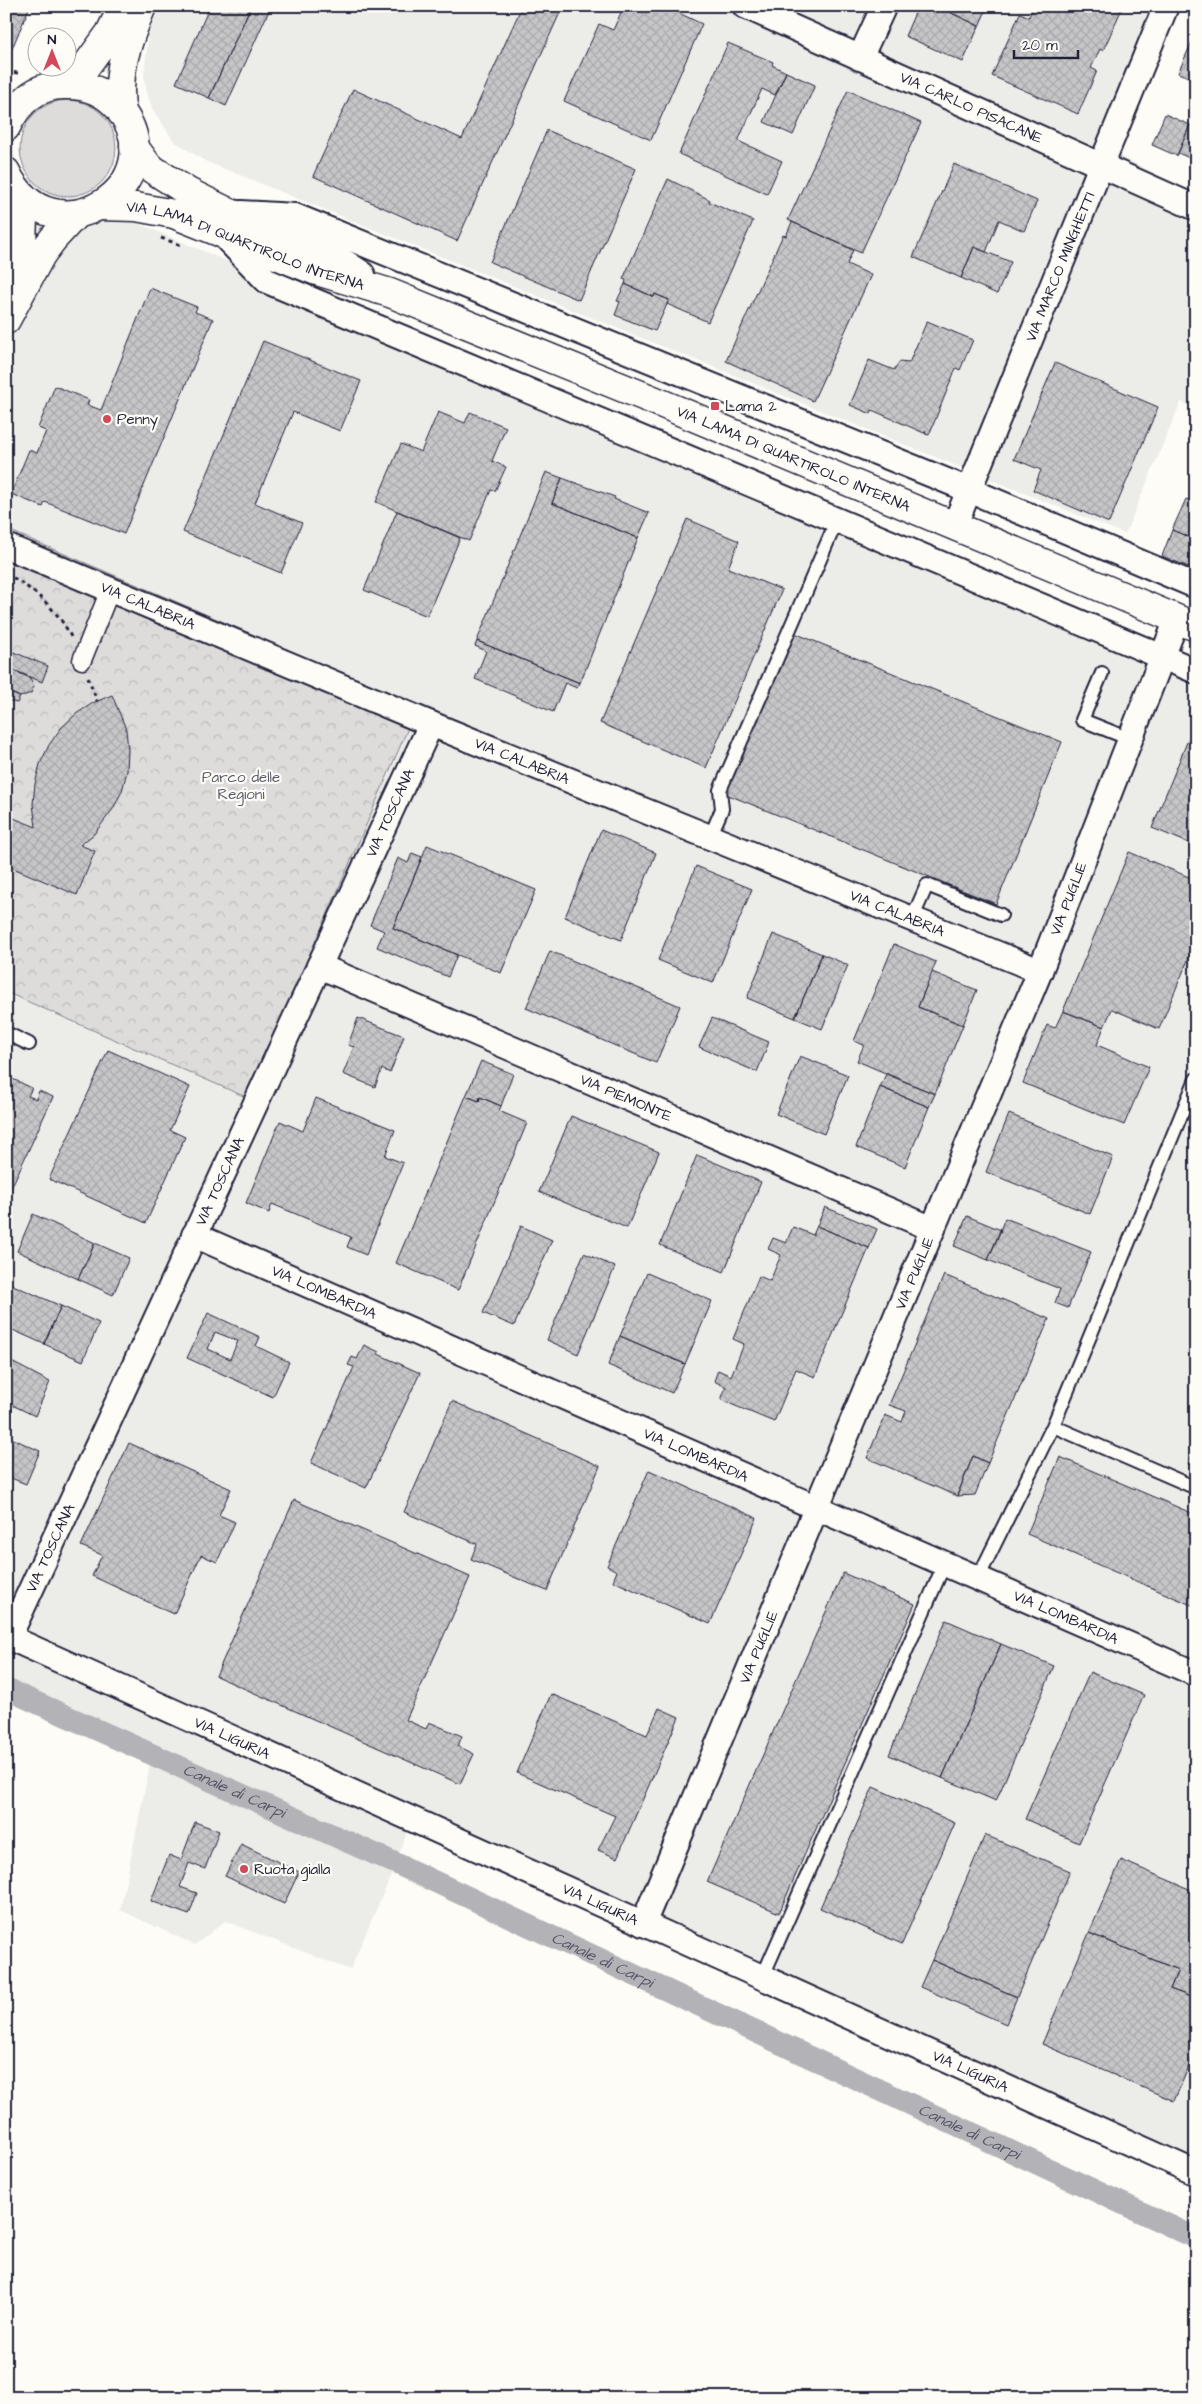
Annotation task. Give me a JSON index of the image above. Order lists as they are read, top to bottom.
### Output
{
  "streets": {
    "main road": ["VIA LAMA DI QUARTIROLO INTERNA"],
    "street": [
      "VIA CARLO PISACANE",
      "VIA MARCO MINGHETTI",
      "VIA CALABRIA",
      "VIA TOSCANA",
      "VIA PUGLIE",
      "VIA PIEMONTE",
      "VIA LOMBARDIA",
      "VIA LIGURIA"
    ]
  },
  "crossings": [
    ["VIA CARLO PISACANE", "VIA MARCO MINGHETTI"],
    ["VIA LAMA DI QUARTIROLO INTERNA", "VIA MARCO MINGHETTI"],
    ["VIA LAMA DI QUARTIROLO INTERNA", "VIA PUGLIE"],
    ["VIA CALABRIA", "VIA TOSCANA"],
    ["VIA CALABRIA", "VIA PUGLIE"],
    ["VIA TOSCANA", "VIA PIEMONTE"],
    ["VIA TOSCANA", "VIA LOMBARDIA"],
    ["VIA TOSCANA", "VIA LIGURIA"],
    ["VIA PUGLIE", "VIA PIEMONTE"],
    ["VIA PUGLIE", "VIA LOMBARDIA"],
    ["VIA PUGLIE", "VIA LIGURIA"]
  ],
  "water": ["Canale di Carpi"],
  "parks": ["Parco delle Regioni"],
  "places": {
    "transit": ["Lama 2"],
    "other": ["Penny", "Ruota gialla"]
  },
  "scale_bar": "20 m",
  "north": "top"
}
